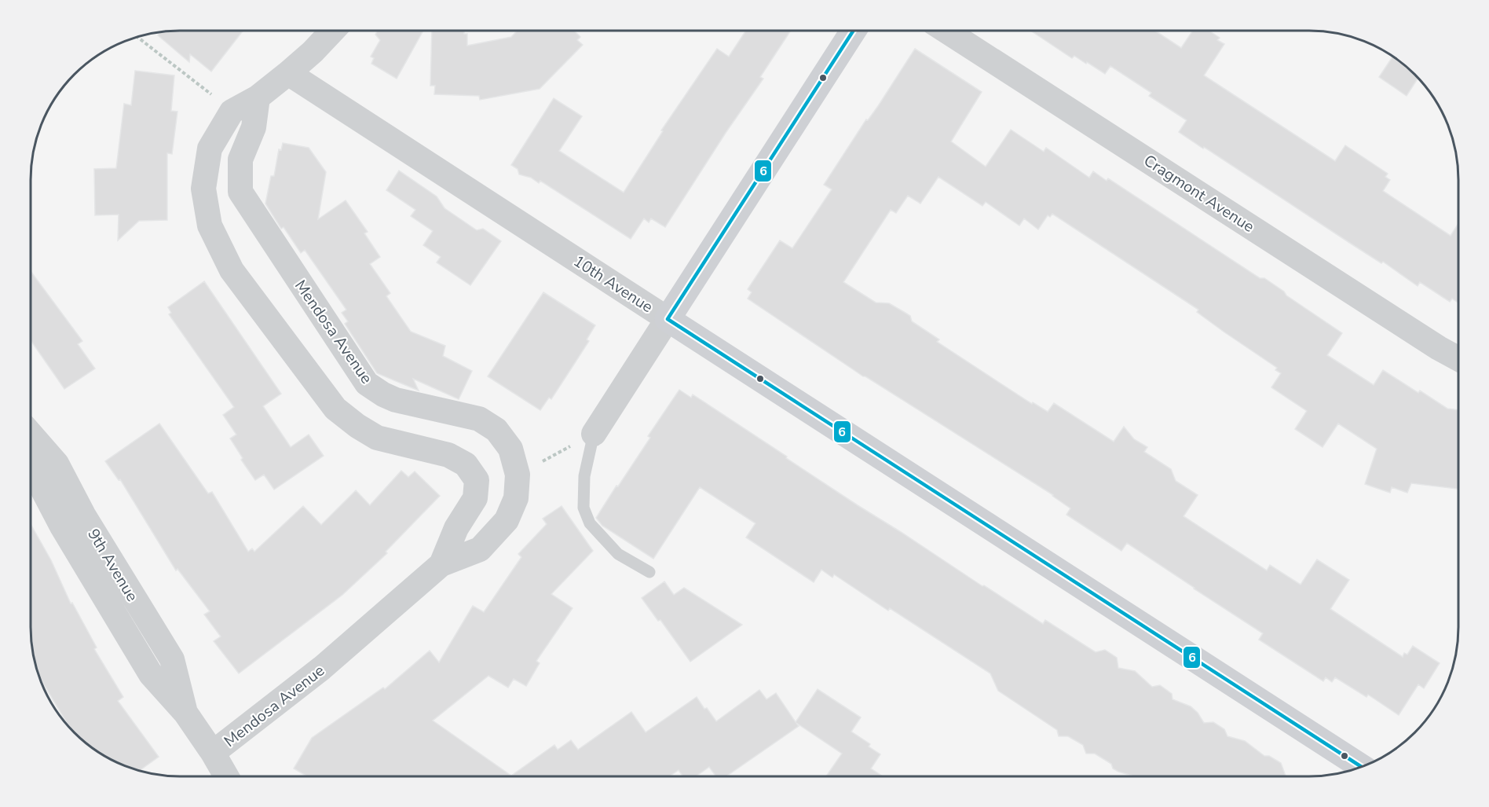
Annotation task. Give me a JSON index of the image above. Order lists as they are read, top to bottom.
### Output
{
  "streets": {
    "street": [
      "Cragmont Avenue",
      "10th Avenue",
      "Mendosa Avenue",
      "9th Avenue"
    ]
  },
  "crossings": [
    ["Mendosa Avenue", "9th Avenue"]
  ],
  "lines": ["transit line 6"]
}
